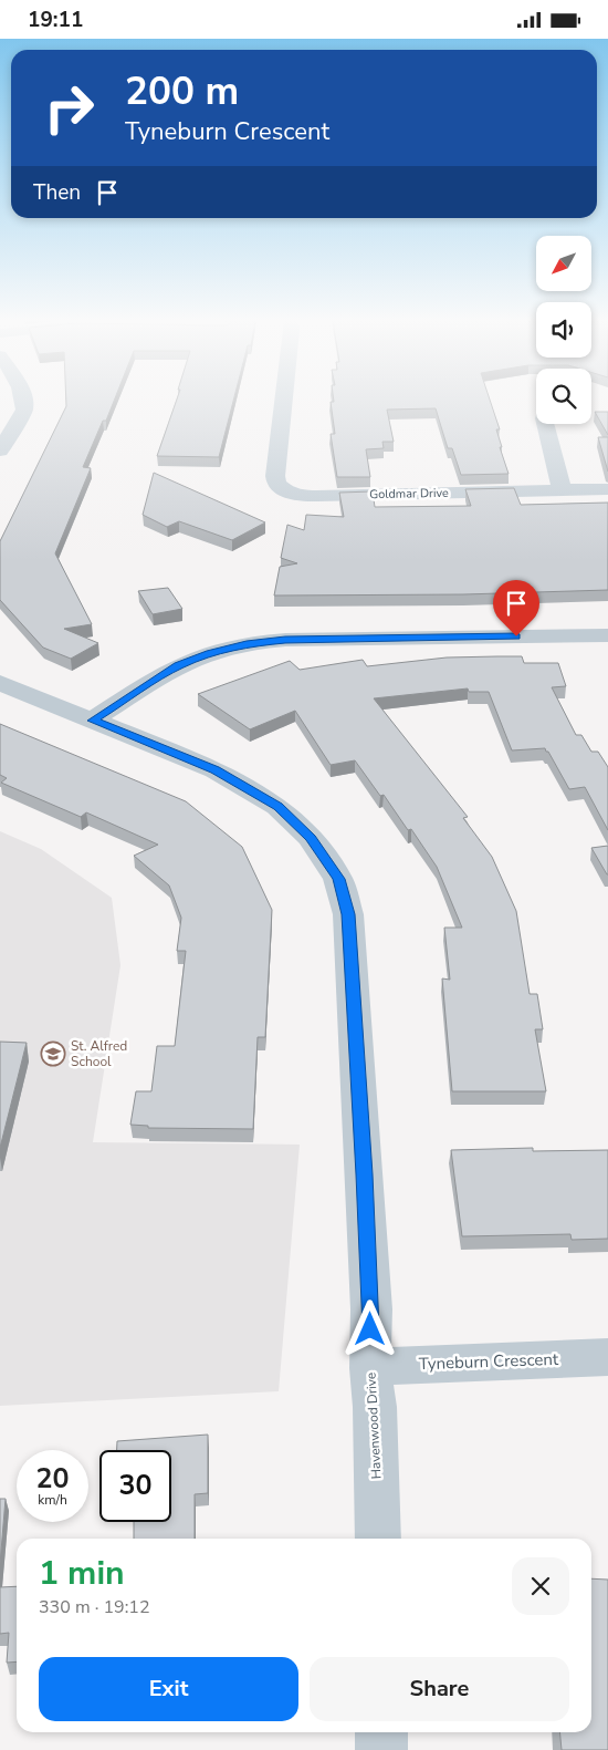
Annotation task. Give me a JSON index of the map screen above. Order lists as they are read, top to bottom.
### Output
{
  "streets": {
    "street": ["Goldmar Drive", "Tyneburn Crescent", "Havenwood Drive"]
  },
  "crossings": [
    ["Tyneburn Crescent", "Havenwood Drive"]
  ],
  "places": {
    "school or university": ["St. Alfred School"]
  },
  "north": "bottom left",
  "page": {
    "status": "19:11",
    "turn": ["200 m", "Tyneburn Crescent"],
    "then": "Then",
    "speed": "20 km/h",
    "limit": "30",
    "heading": ["1 min", "330 m · 19:12"],
    "buttons": ["Exit", "Share"]
  }
}
